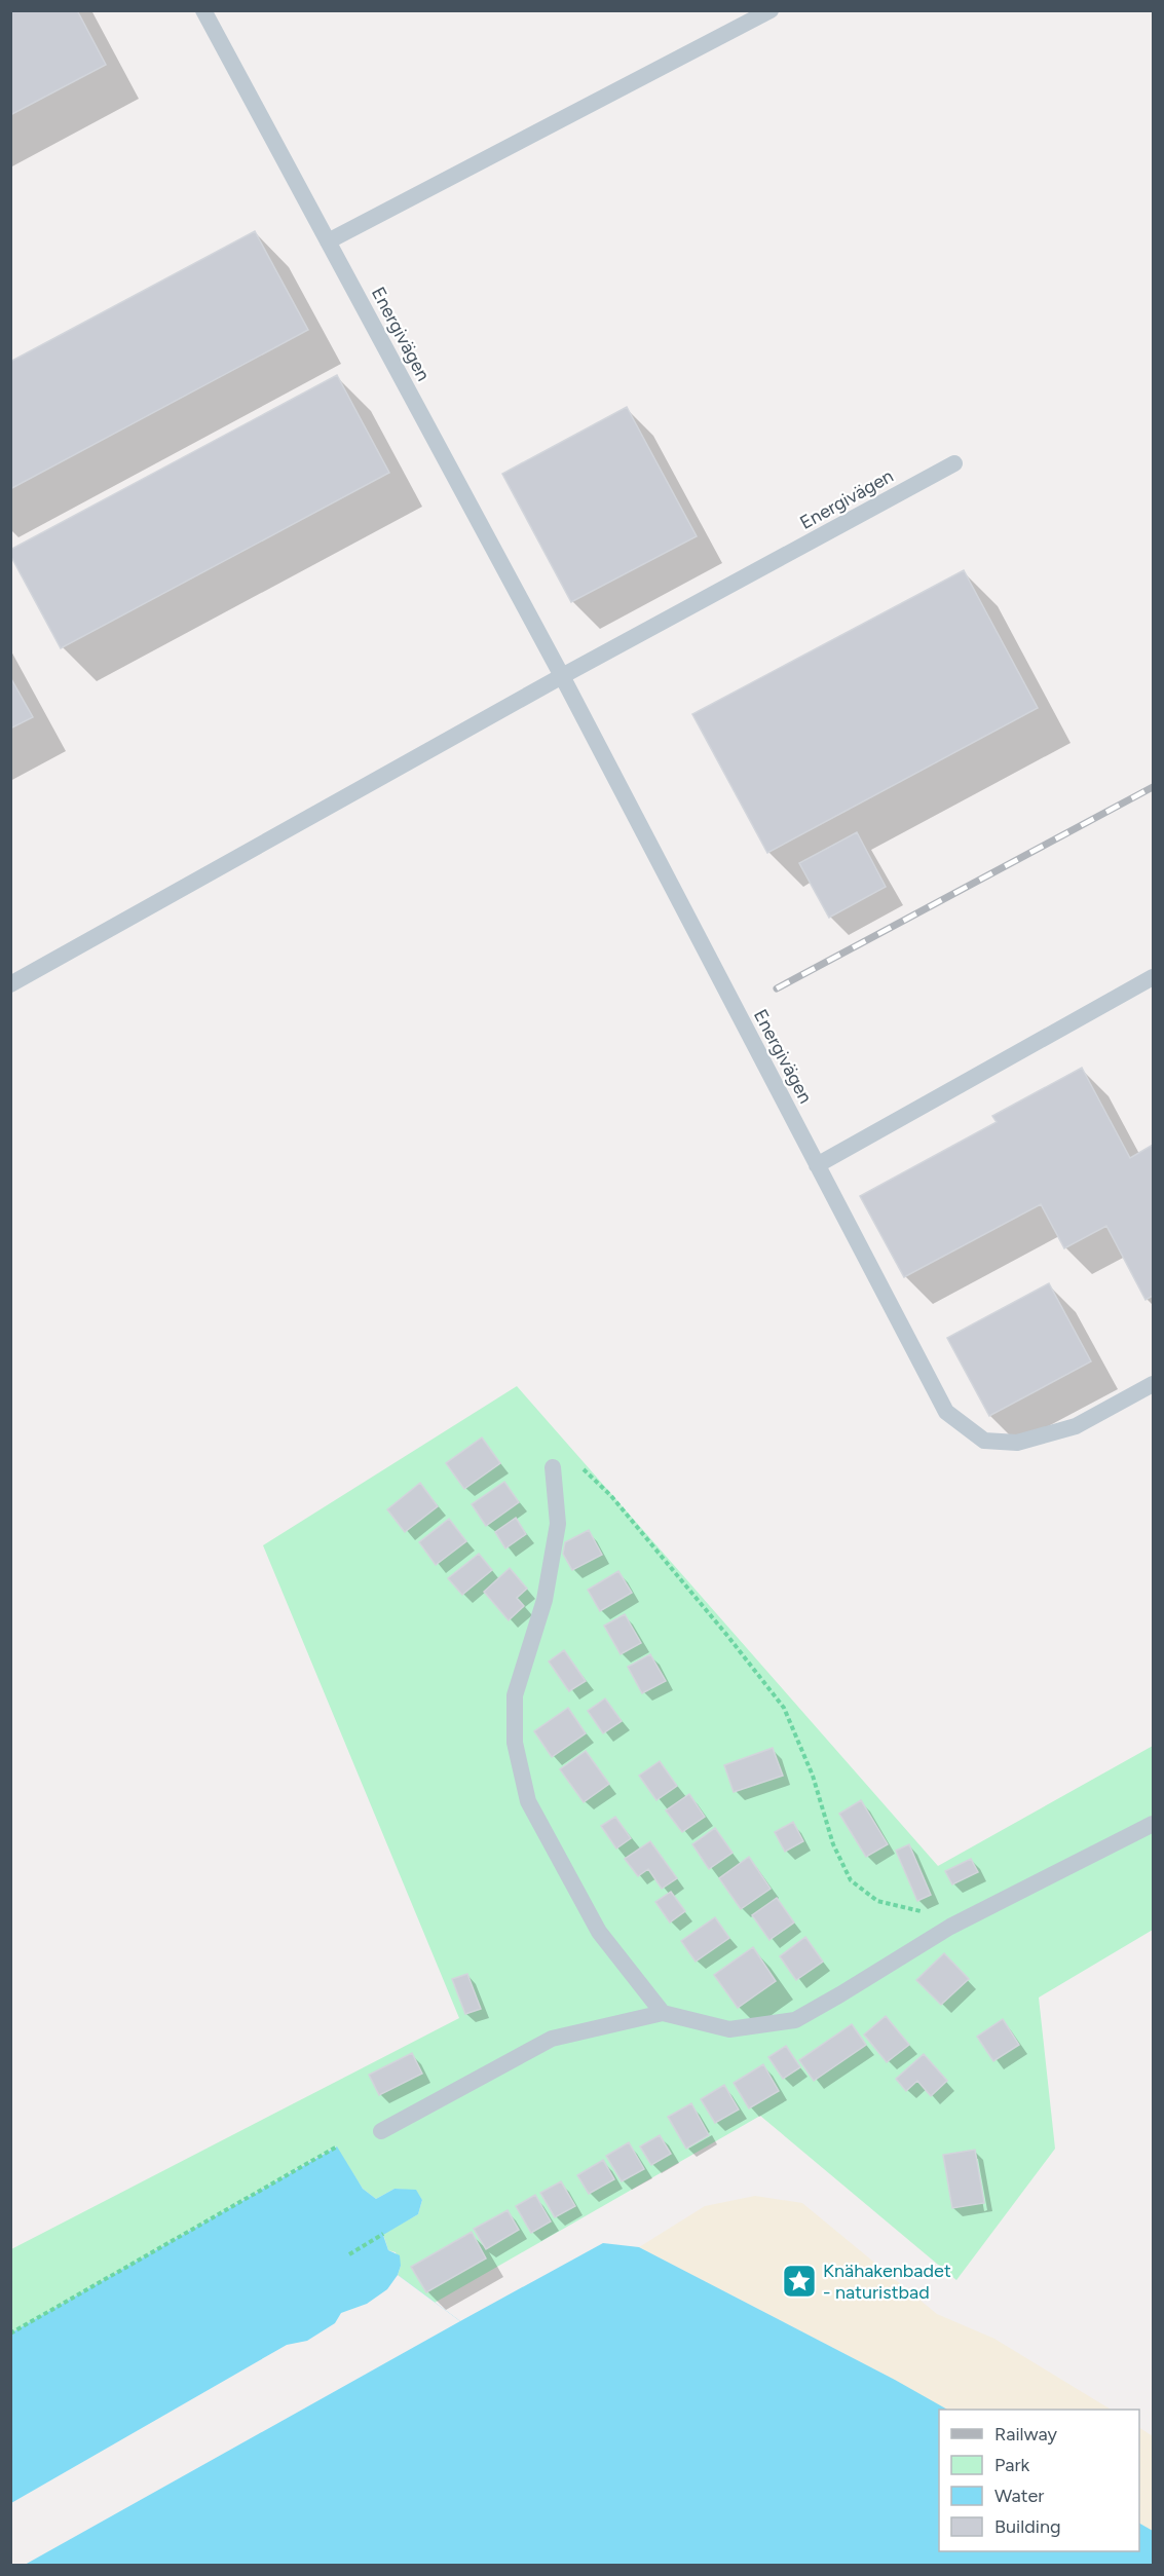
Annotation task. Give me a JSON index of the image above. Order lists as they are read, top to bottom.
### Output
{
  "streets": {
    "lane": ["Energivägen"]
  },
  "places": {
    "place": ["Knähakenbadet - naturistbad"]
  },
  "legend": [
    "Railway",
    "Park",
    "Water",
    "Building"
  ]
}
